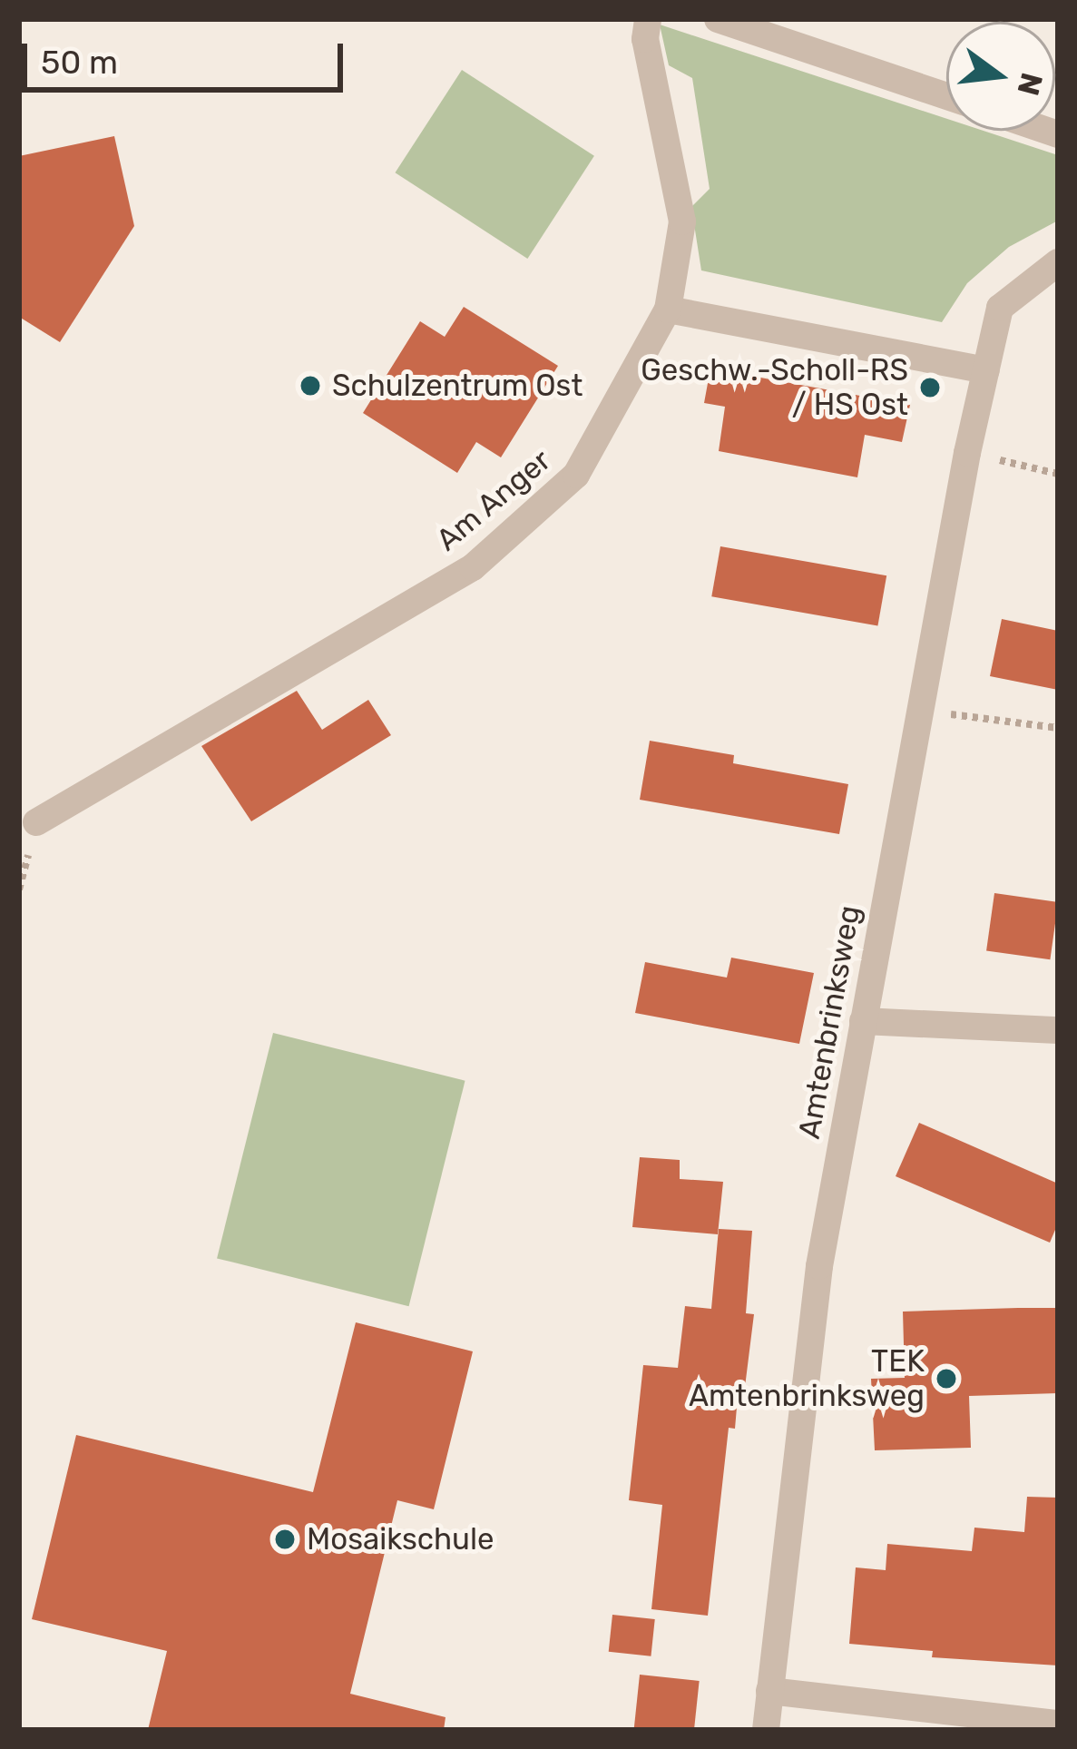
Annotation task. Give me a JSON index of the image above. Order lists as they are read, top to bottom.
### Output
{
  "streets": {
    "street": ["Am Anger", "Amtenbrinksweg"]
  },
  "places": [
    "Schulzentrum Ost",
    "Geschw.-Scholl-RS / HS Ost",
    "TEK Amtenbrinksweg",
    "Mosaikschule"
  ],
  "scale_bar": "50 m",
  "north": "right"
}
